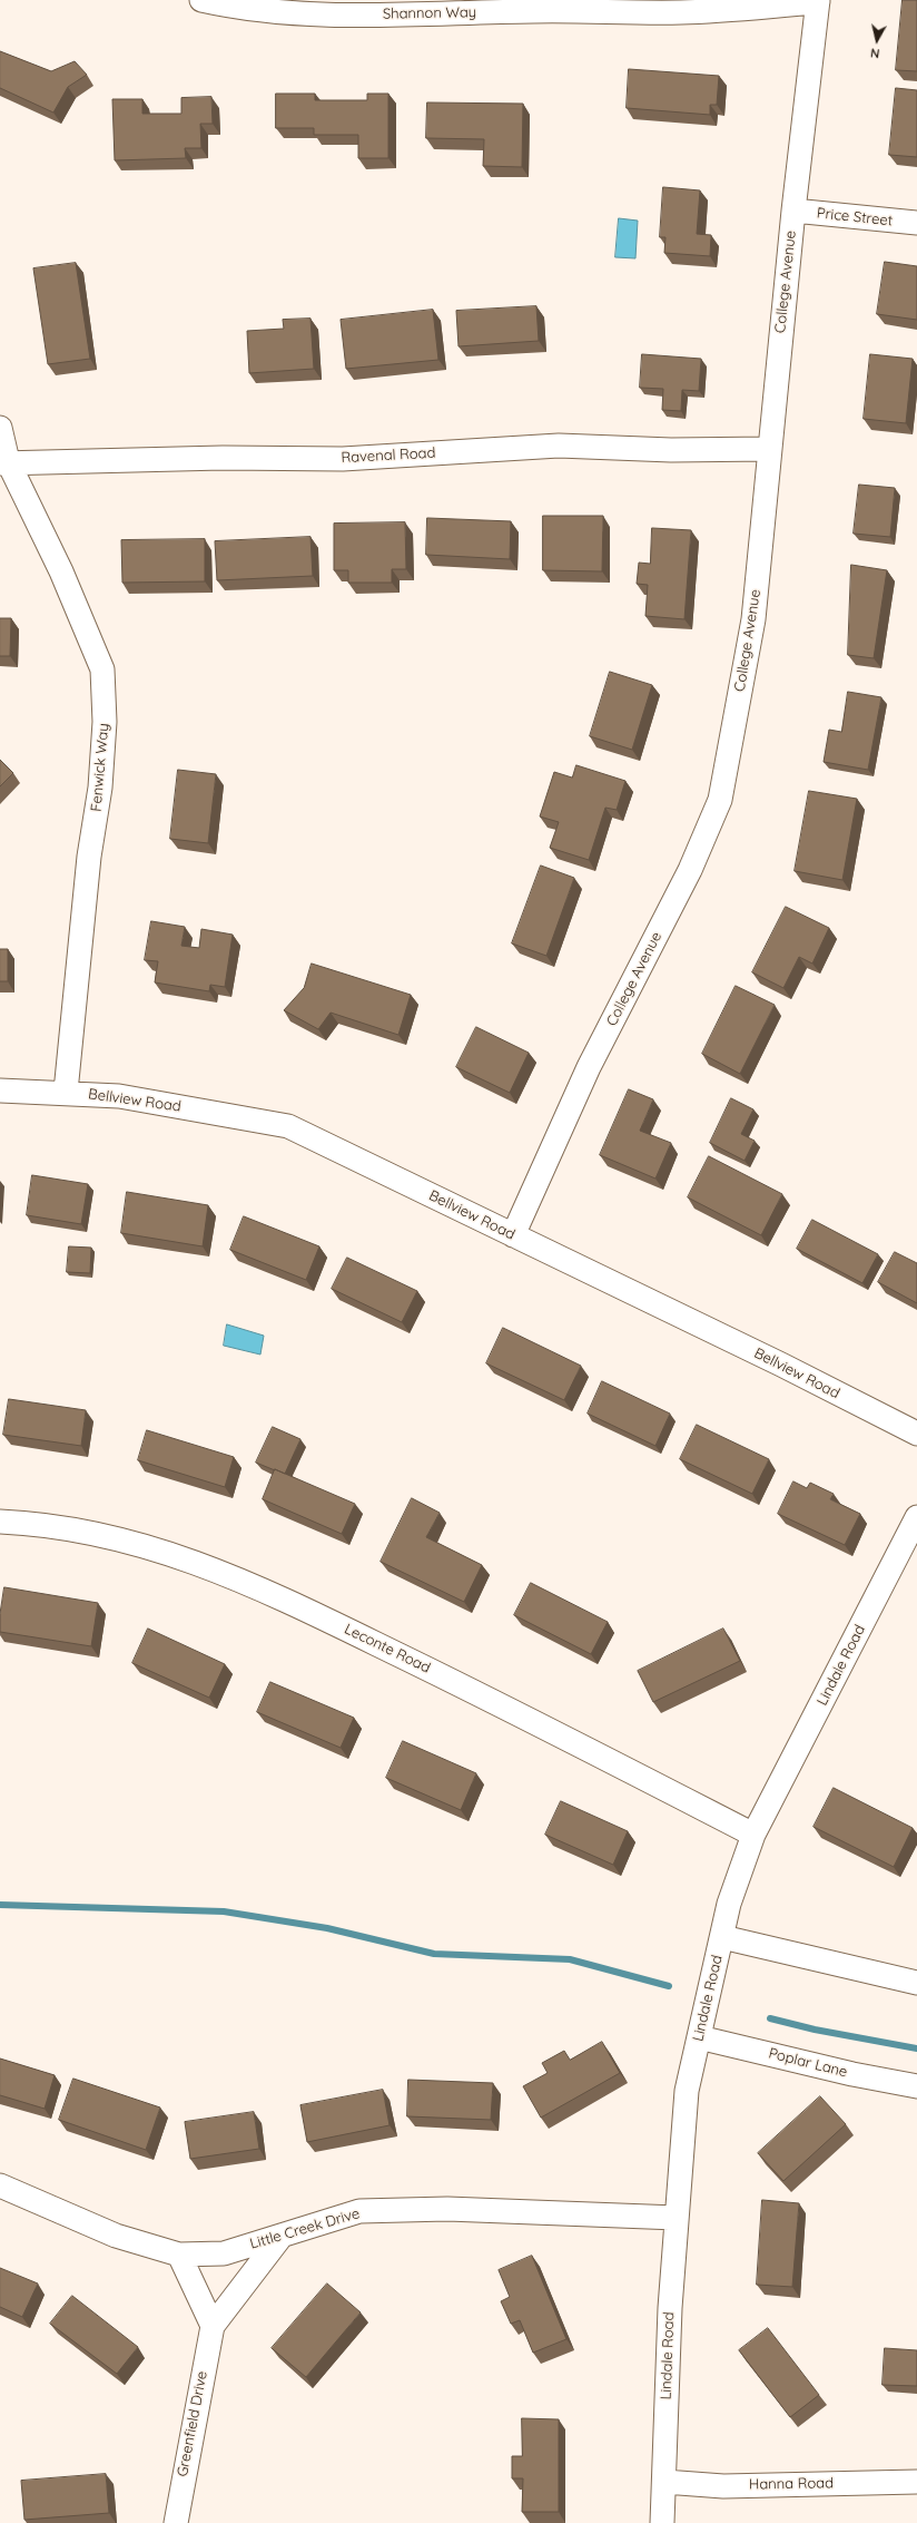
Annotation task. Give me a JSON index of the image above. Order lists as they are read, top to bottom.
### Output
{
  "streets": {
    "street": [
      "Shannon Way",
      "Price Street",
      "College Avenue",
      "Ravenal Road",
      "Fenwick Way",
      "Bellview Road",
      "Leconte Road",
      "Lindale Road",
      "Poplar Lane",
      "Little Creek Drive",
      "Greenfield Drive",
      "Hanna Road"
    ]
  },
  "crossings": [
    ["Shannon Way", "College Avenue"],
    ["Price Street", "College Avenue"],
    ["College Avenue", "Ravenal Road"],
    ["College Avenue", "Bellview Road"],
    ["Ravenal Road", "Fenwick Way"],
    ["Fenwick Way", "Bellview Road"],
    ["Leconte Road", "Lindale Road"],
    ["Lindale Road", "Poplar Lane"],
    ["Lindale Road", "Little Creek Drive"],
    ["Lindale Road", "Hanna Road"],
    ["Little Creek Drive", "Greenfield Drive"]
  ],
  "north": "bottom"
}
